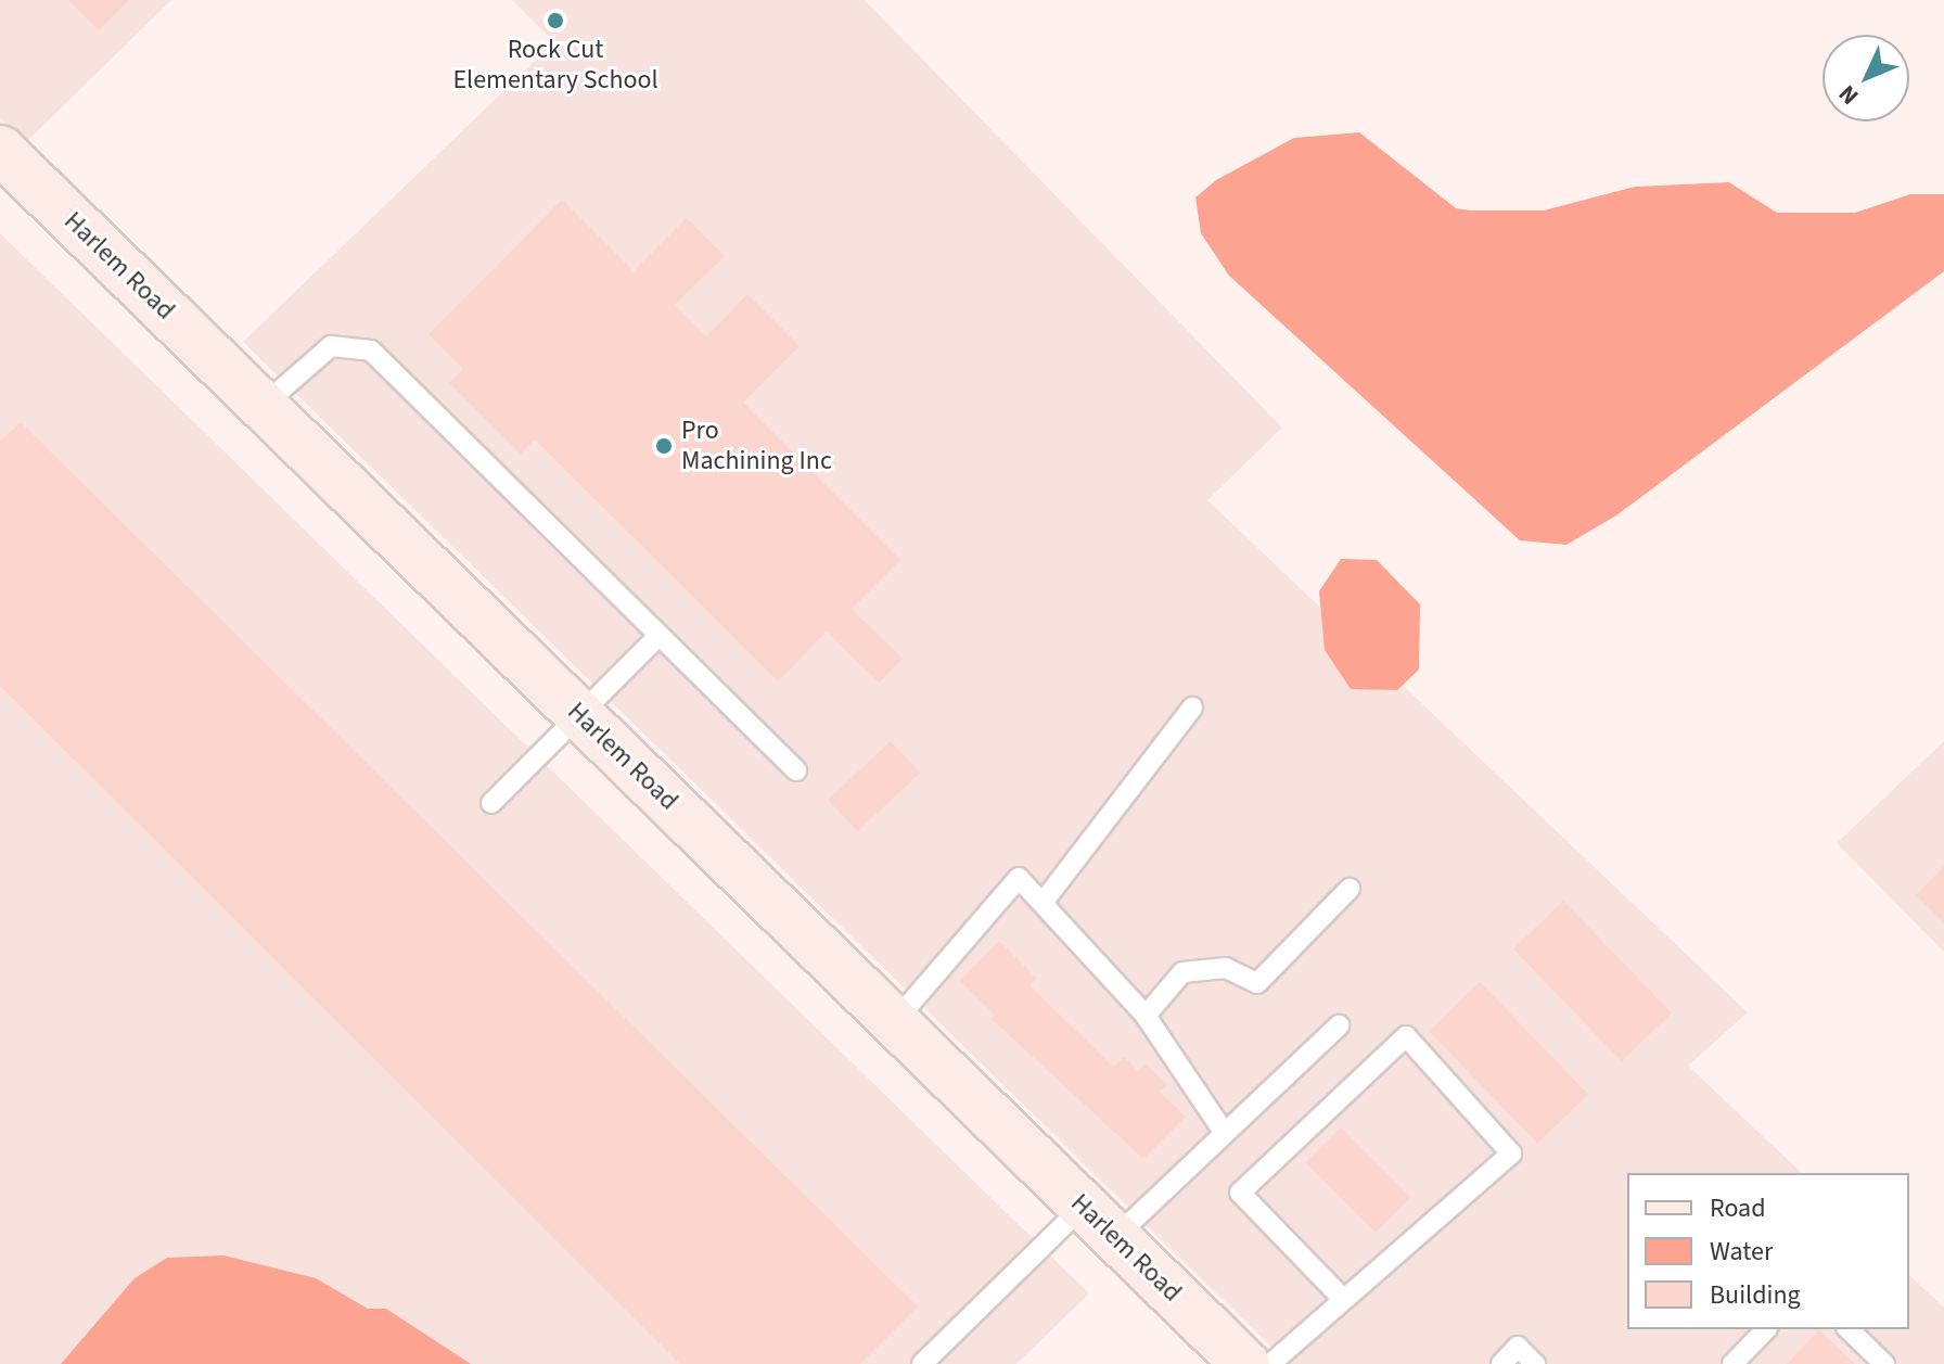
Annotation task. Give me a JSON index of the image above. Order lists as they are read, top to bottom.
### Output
{
  "streets": {
    "main road": ["Harlem Road"]
  },
  "places": ["Rock Cut Elementary School", "Pro Machining Inc"],
  "legend": ["Road", "Water", "Building"],
  "north": "bottom left"
}
